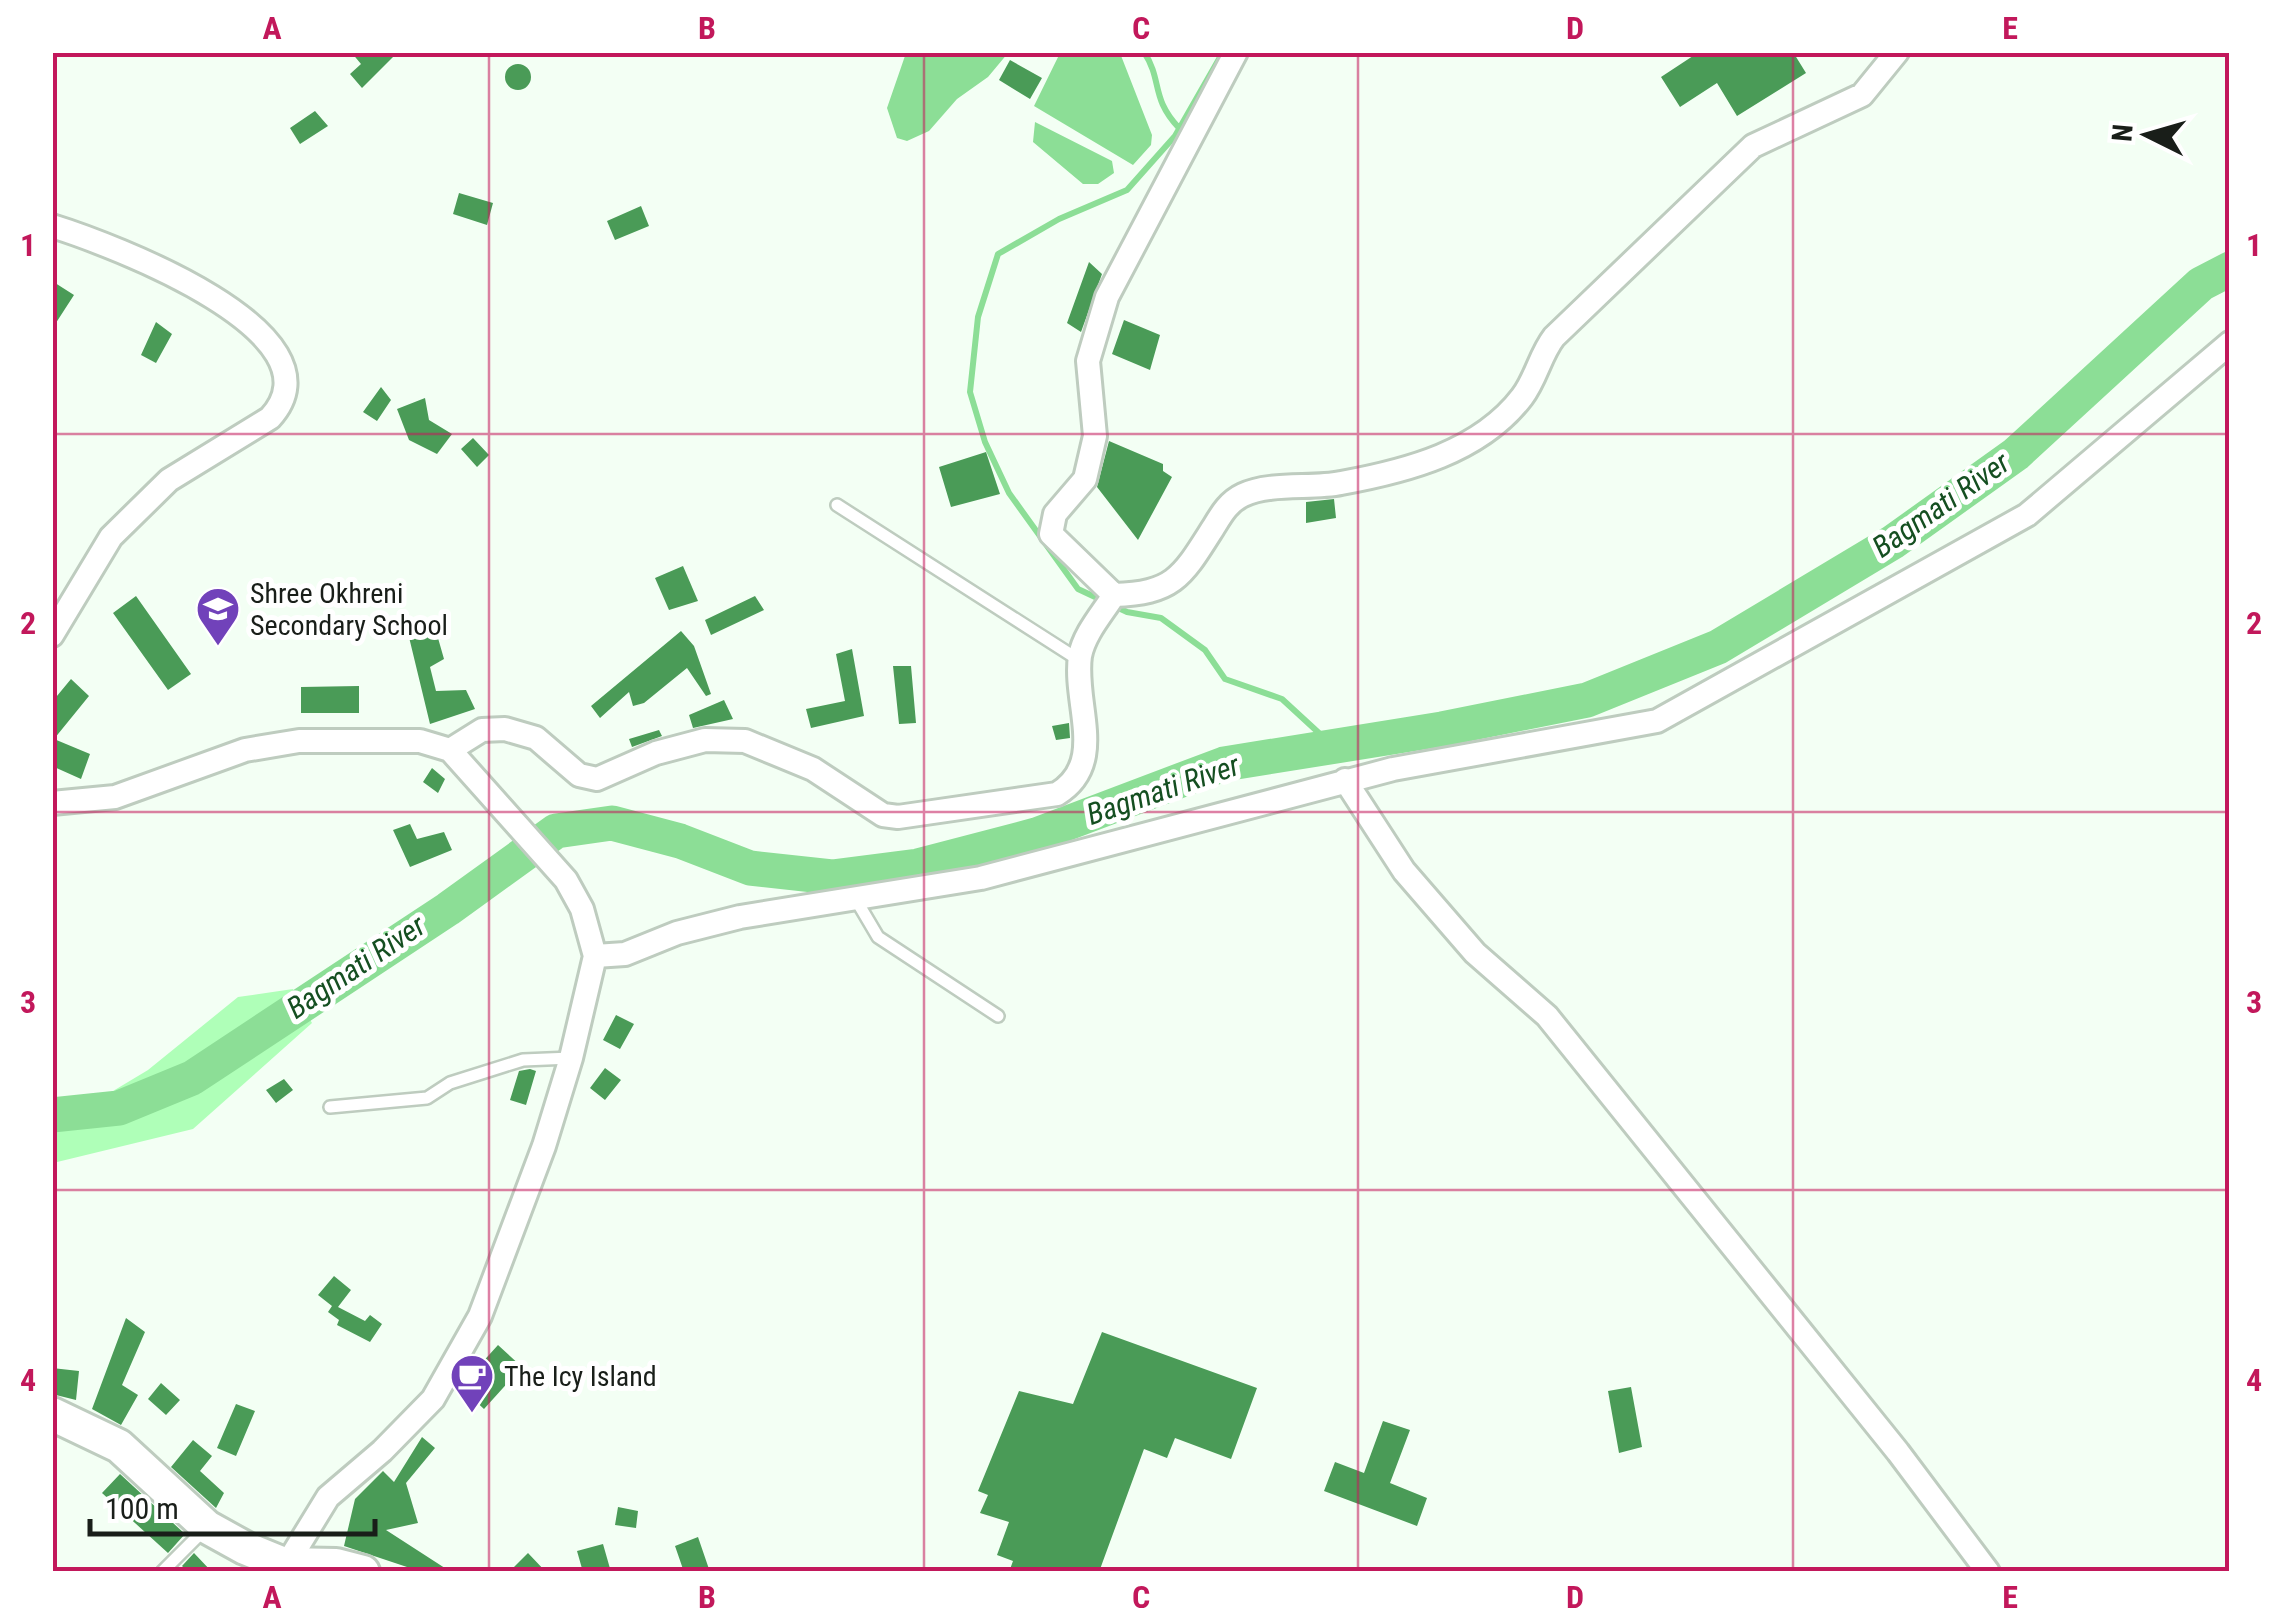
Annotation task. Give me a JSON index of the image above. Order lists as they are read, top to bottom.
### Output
{
  "water": ["Bagmati River"],
  "places": {
    "school or university": ["Shree Okhreni Secondary School"],
    "cafe": ["The Icy Island"]
  },
  "scale_bar": "100 m",
  "north": "left",
  "grid": {
    "columns": [
      "A",
      "B",
      "C",
      "D",
      "E"
    ],
    "rows": [
      "1",
      "2",
      "3",
      "4"
    ]
  }
}
